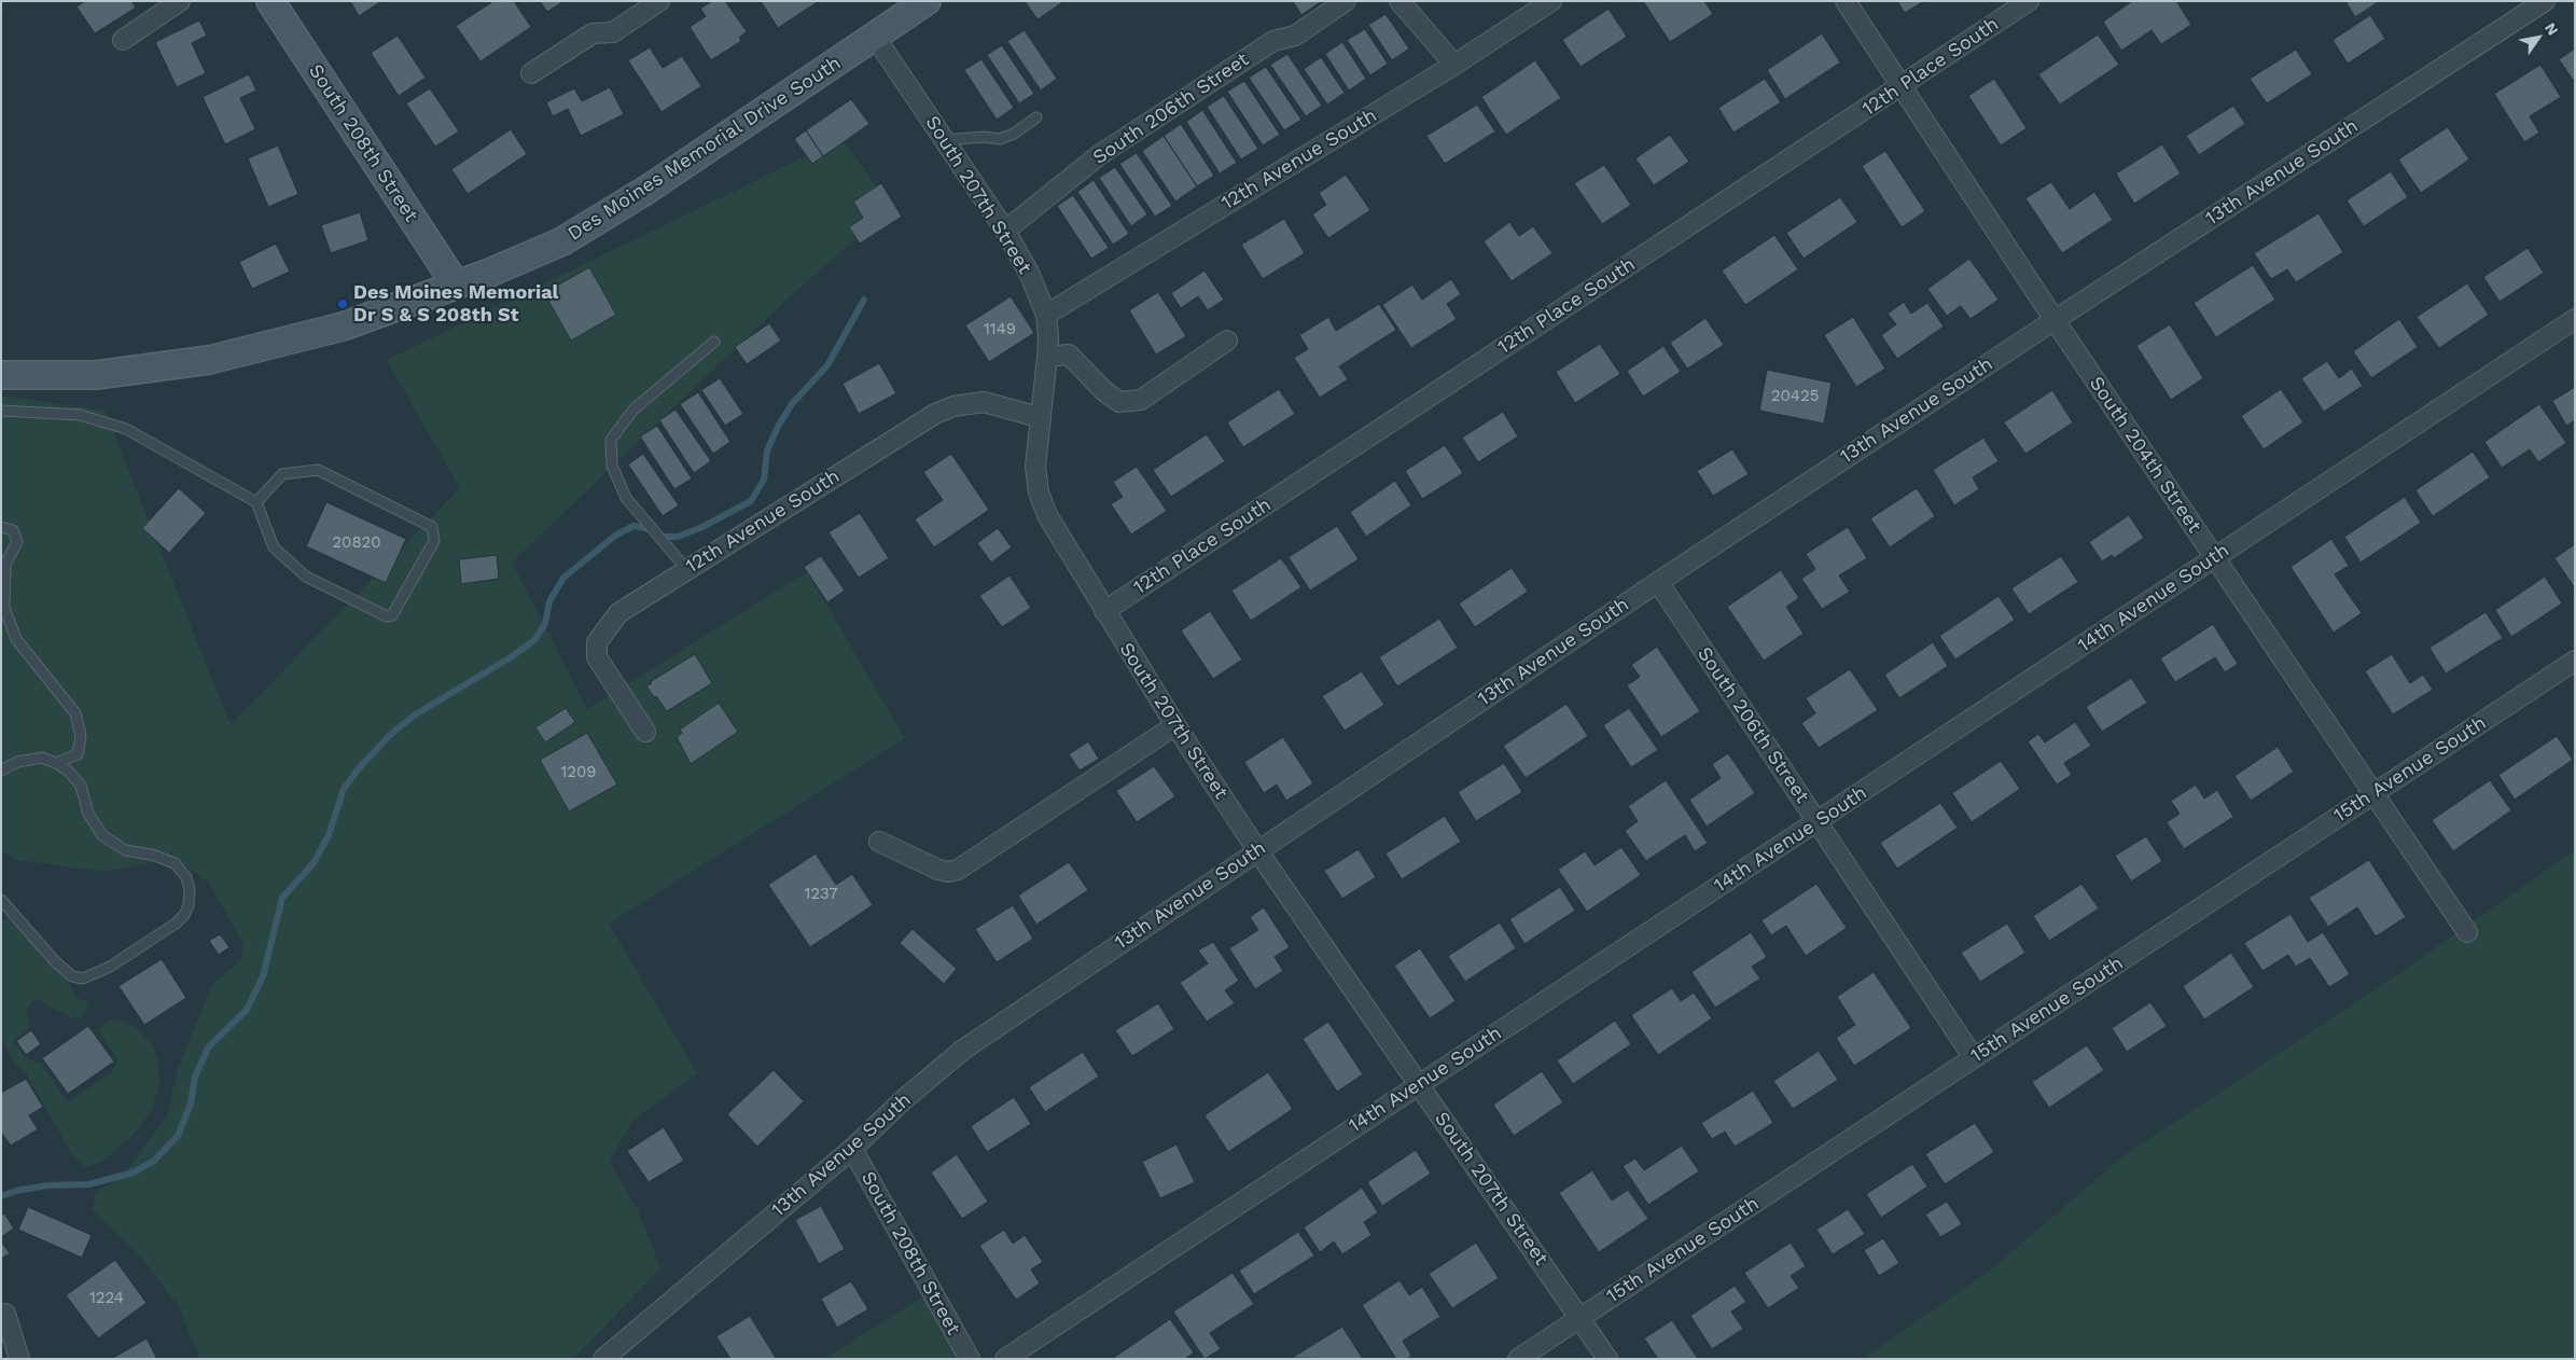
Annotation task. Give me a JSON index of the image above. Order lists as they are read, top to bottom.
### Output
{
  "streets": {
    "main road": ["South 208th Street", "Des Moines Memorial Drive South"],
    "street": [
      "12th Place South",
      "South 206th Street",
      "12th Avenue South",
      "13th Avenue South",
      "South 207th Street",
      "South 204th Street",
      "14th Avenue South",
      "15th Avenue South"
    ]
  },
  "crossings": [
    ["12th Place South", "South 207th Street"],
    ["12th Place South", "South 204th Street"],
    ["South 206th Street", "13th Avenue South"],
    ["South 206th Street", "South 207th Street"],
    ["South 206th Street", "14th Avenue South"],
    ["South 206th Street", "15th Avenue South"],
    ["South 208th Street", "Des Moines Memorial Drive South"],
    ["South 208th Street", "13th Avenue South"],
    ["Des Moines Memorial Drive South", "South 207th Street"],
    ["12th Avenue South", "South 207th Street"],
    ["13th Avenue South", "South 207th Street"],
    ["13th Avenue South", "South 204th Street"],
    ["South 207th Street", "14th Avenue South"],
    ["South 207th Street", "15th Avenue South"],
    ["South 204th Street", "14th Avenue South"],
    ["South 204th Street", "15th Avenue South"]
  ],
  "places": ["Des Moines Memorial Dr S & S 208th St"],
  "house_numbers": [
    "1149",
    "20425",
    "20820",
    "1209",
    "1237",
    "1224"
  ],
  "north": "top right"
}
